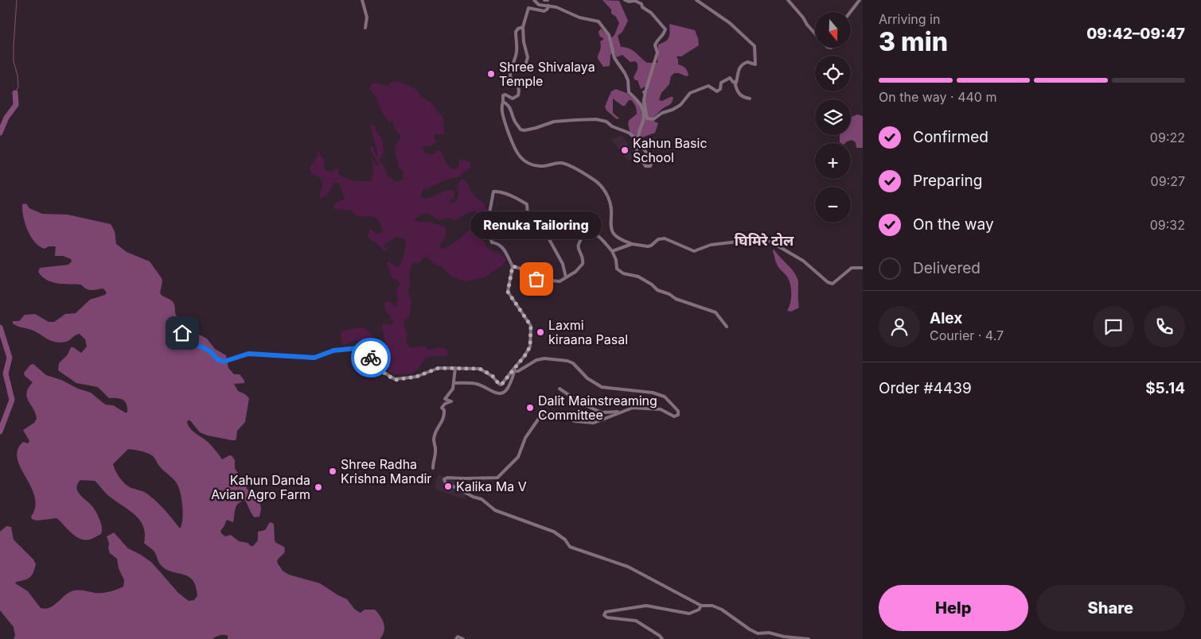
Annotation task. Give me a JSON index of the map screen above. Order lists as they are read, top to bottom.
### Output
{
  "districts": ["घिमिरे टोल"],
  "places": [
    "Shree Shivalaya Temple",
    "Kahun Basic School",
    "Renuka Tailoring",
    "Laxmi kiraana Pasal",
    "Dalit Mainstreaming Committee",
    "Shree Radha Krishna Mandir",
    "Kalika Ma V",
    "Kahun Danda Avian Agro Farm"
  ],
  "north": "bottom",
  "page": {
    "heading": ["3 min", "Arriving in", "09:42–09:47"],
    "panel": [
      "Alex",
      "Courier · 4.7",
      "Order #4439",
      "$5.14"
    ],
    "map_buttons": ["+", "−"],
    "bar": "On the way · 440 m",
    "list": [
      ["Confirmed", "09:22"],
      ["Preparing", "09:27"],
      ["On the way", "09:32"],
      "Delivered"
    ],
    "bubble": "Renuka Tailoring",
    "buttons": ["Help", "Share"]
  }
}
